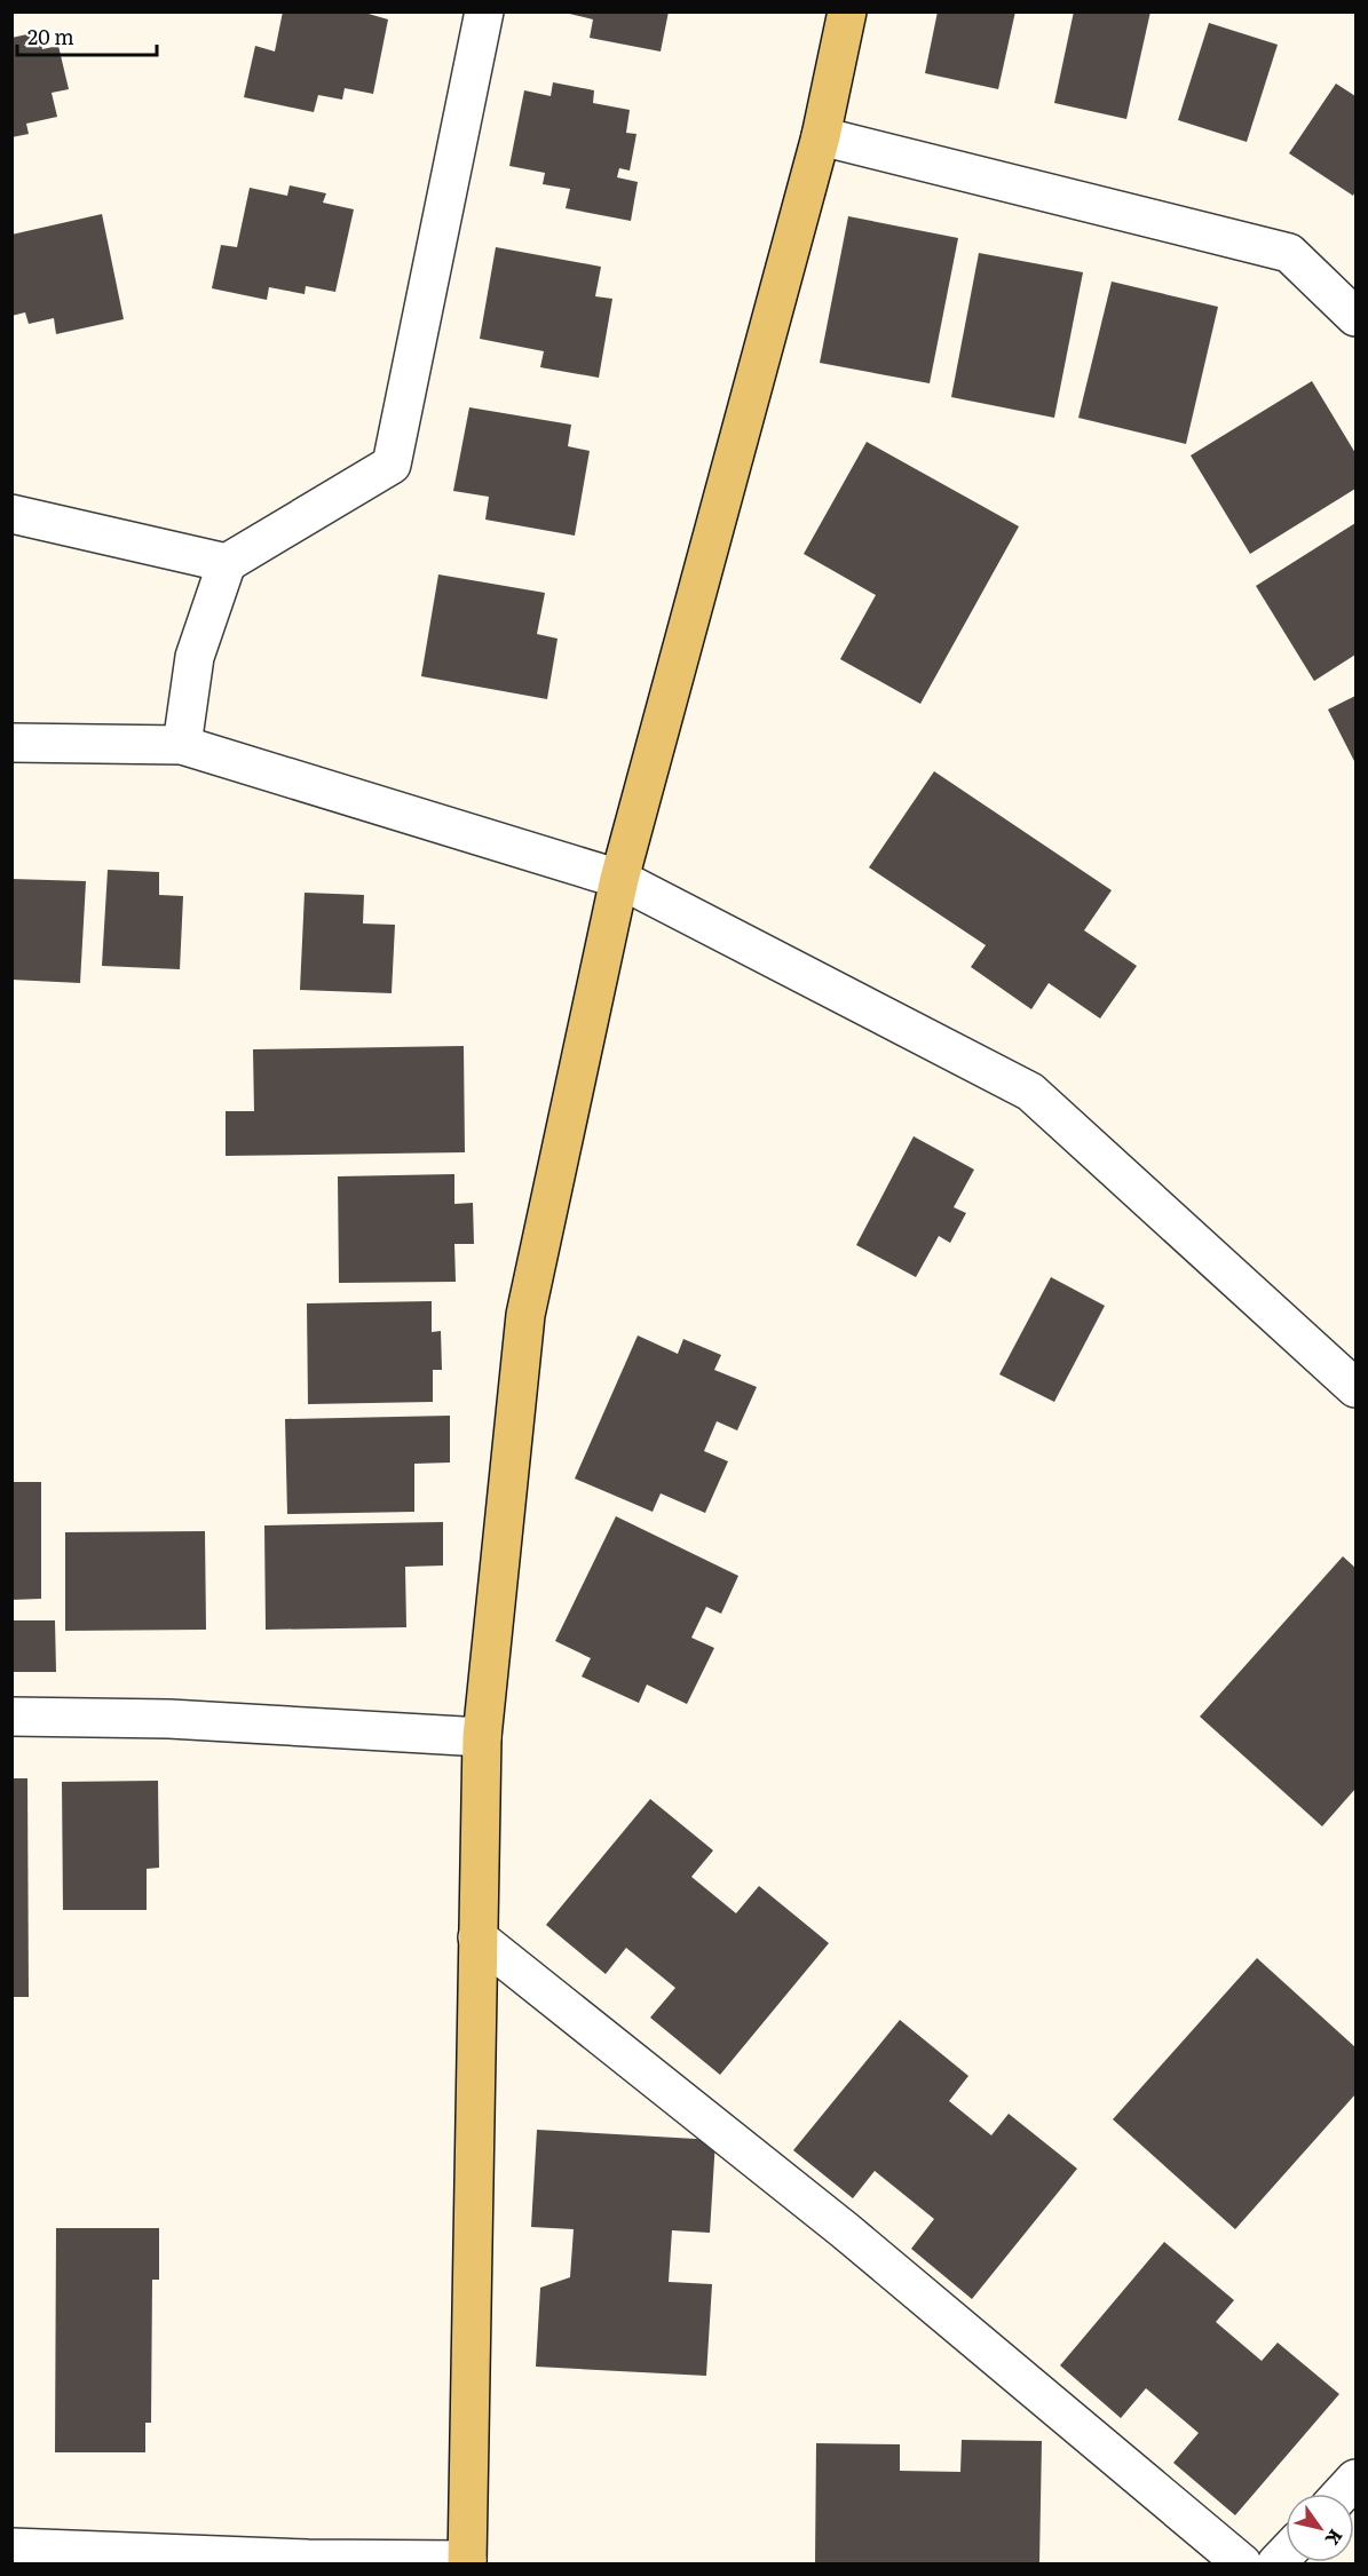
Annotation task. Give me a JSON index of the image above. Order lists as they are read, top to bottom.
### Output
{
  "scale_bar": "20 m",
  "north": "bottom right"
}
